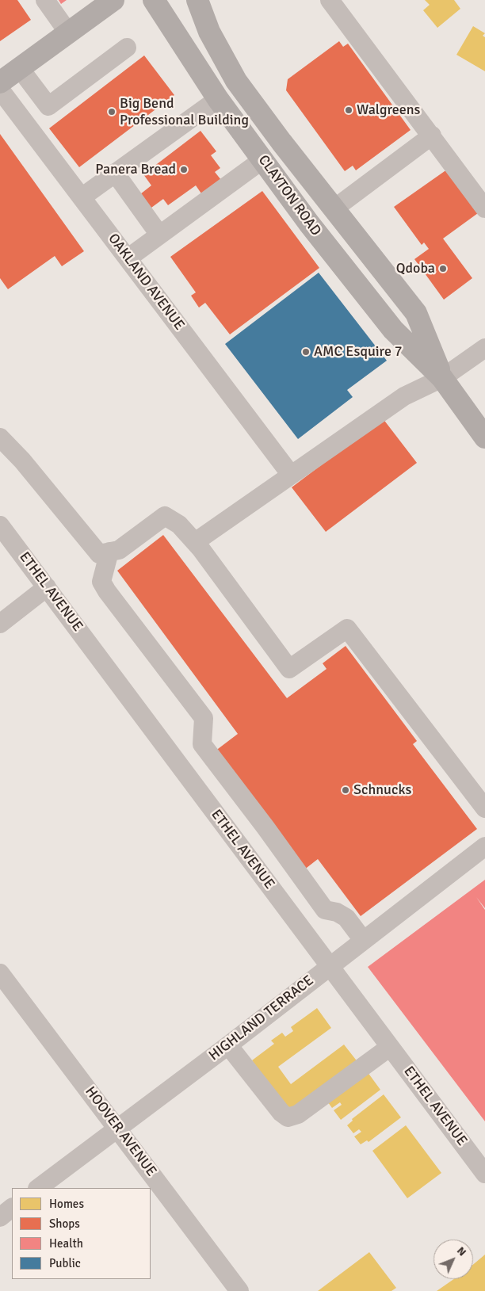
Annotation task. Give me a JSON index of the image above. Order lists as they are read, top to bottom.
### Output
{
  "streets": {
    "main road": ["CLAYTON ROAD"],
    "street": [
      "OAKLAND AVENUE",
      "ETHEL AVENUE",
      "HIGHLAND TERRACE",
      "HOOVER AVENUE"
    ]
  },
  "crossings": [
    ["ETHEL AVENUE", "HIGHLAND TERRACE"],
    ["HIGHLAND TERRACE", "HOOVER AVENUE"]
  ],
  "places": [
    "Walgreens",
    "Big Bend Professional Building",
    "Panera Bread",
    "Qdoba",
    "AMC Esquire 7",
    "Schnucks"
  ],
  "legend": [
    "Homes",
    "Shops",
    "Health",
    "Public"
  ],
  "north": "top right"
}
